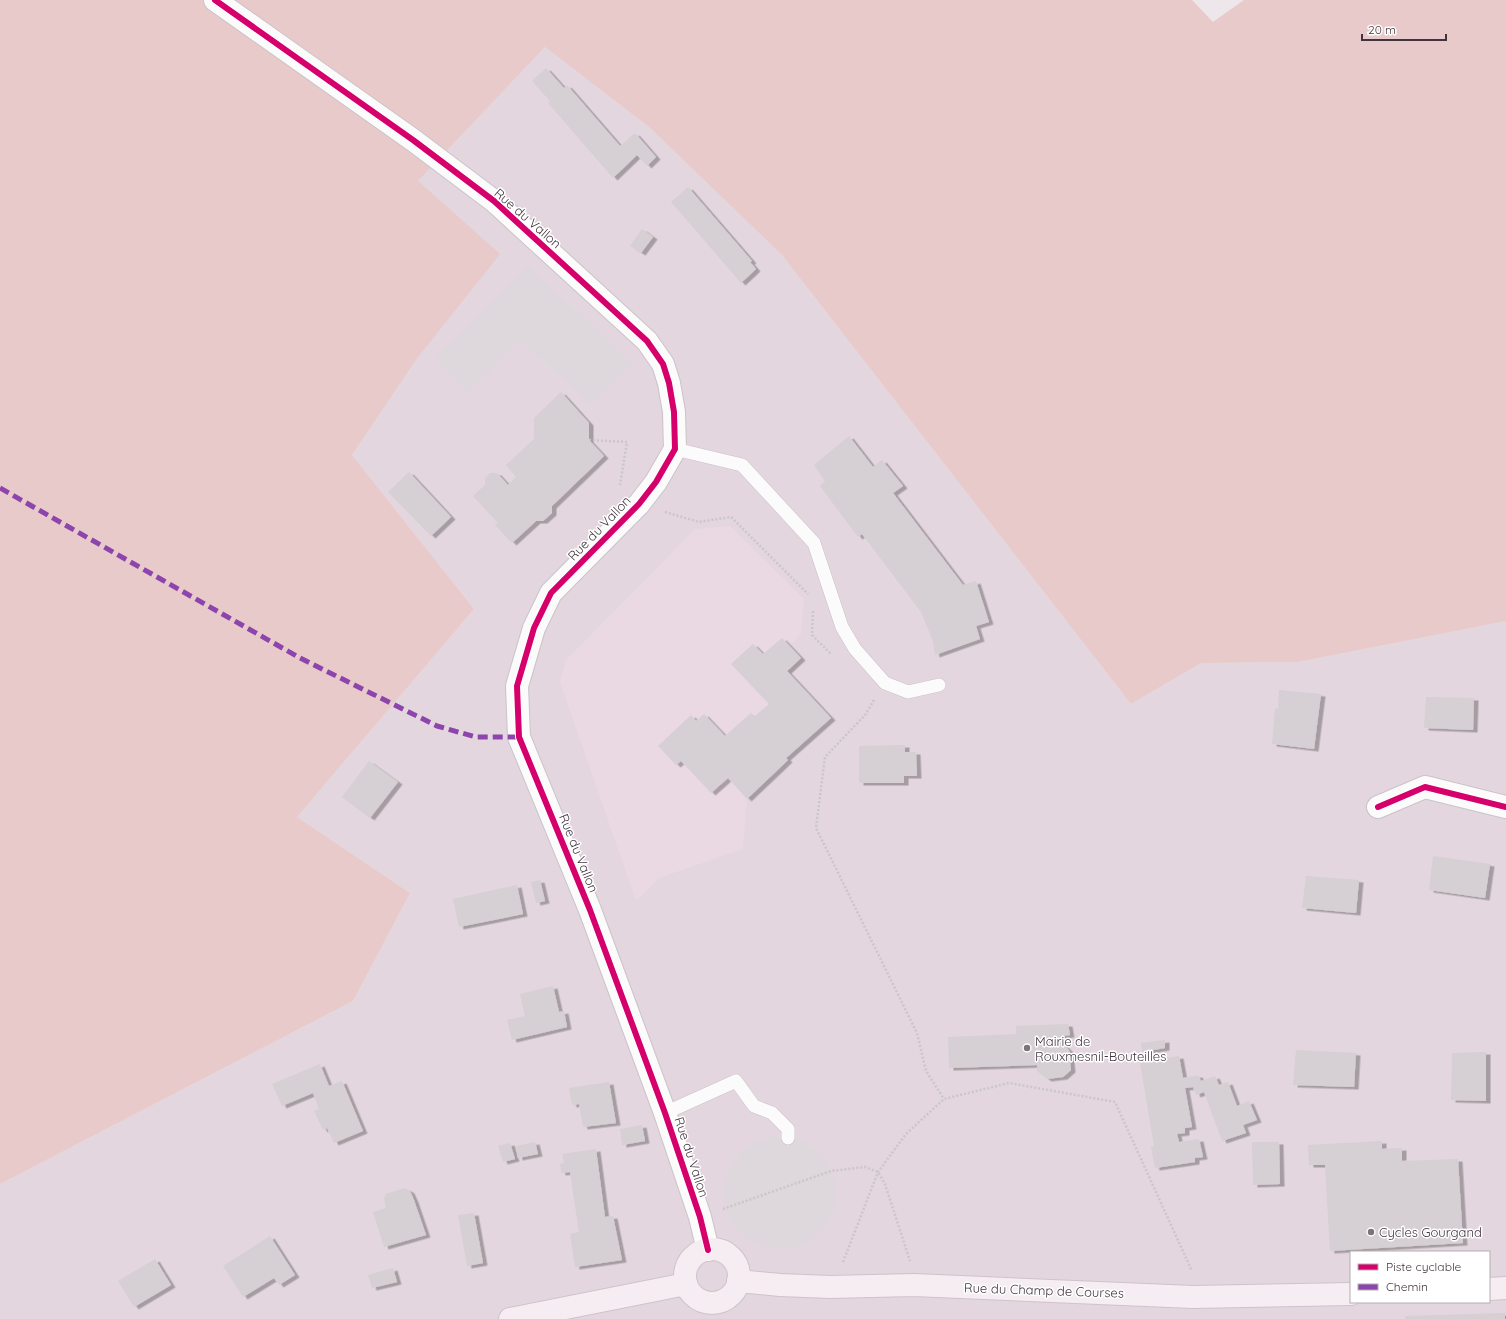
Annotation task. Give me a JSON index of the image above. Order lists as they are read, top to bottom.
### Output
{
  "streets": {
    "main road": ["Rue du Champ de Courses"],
    "street": ["Rue du Vallon"]
  },
  "crossings": [
    ["Rue du Vallon", "Rue du Champ de Courses"]
  ],
  "places": ["Mairie de Rouxmesnil-Bouteilles", "Cycles Gourgand"],
  "legend": ["Piste cyclable", "Chemin"],
  "scale_bar": "20 m"
}
